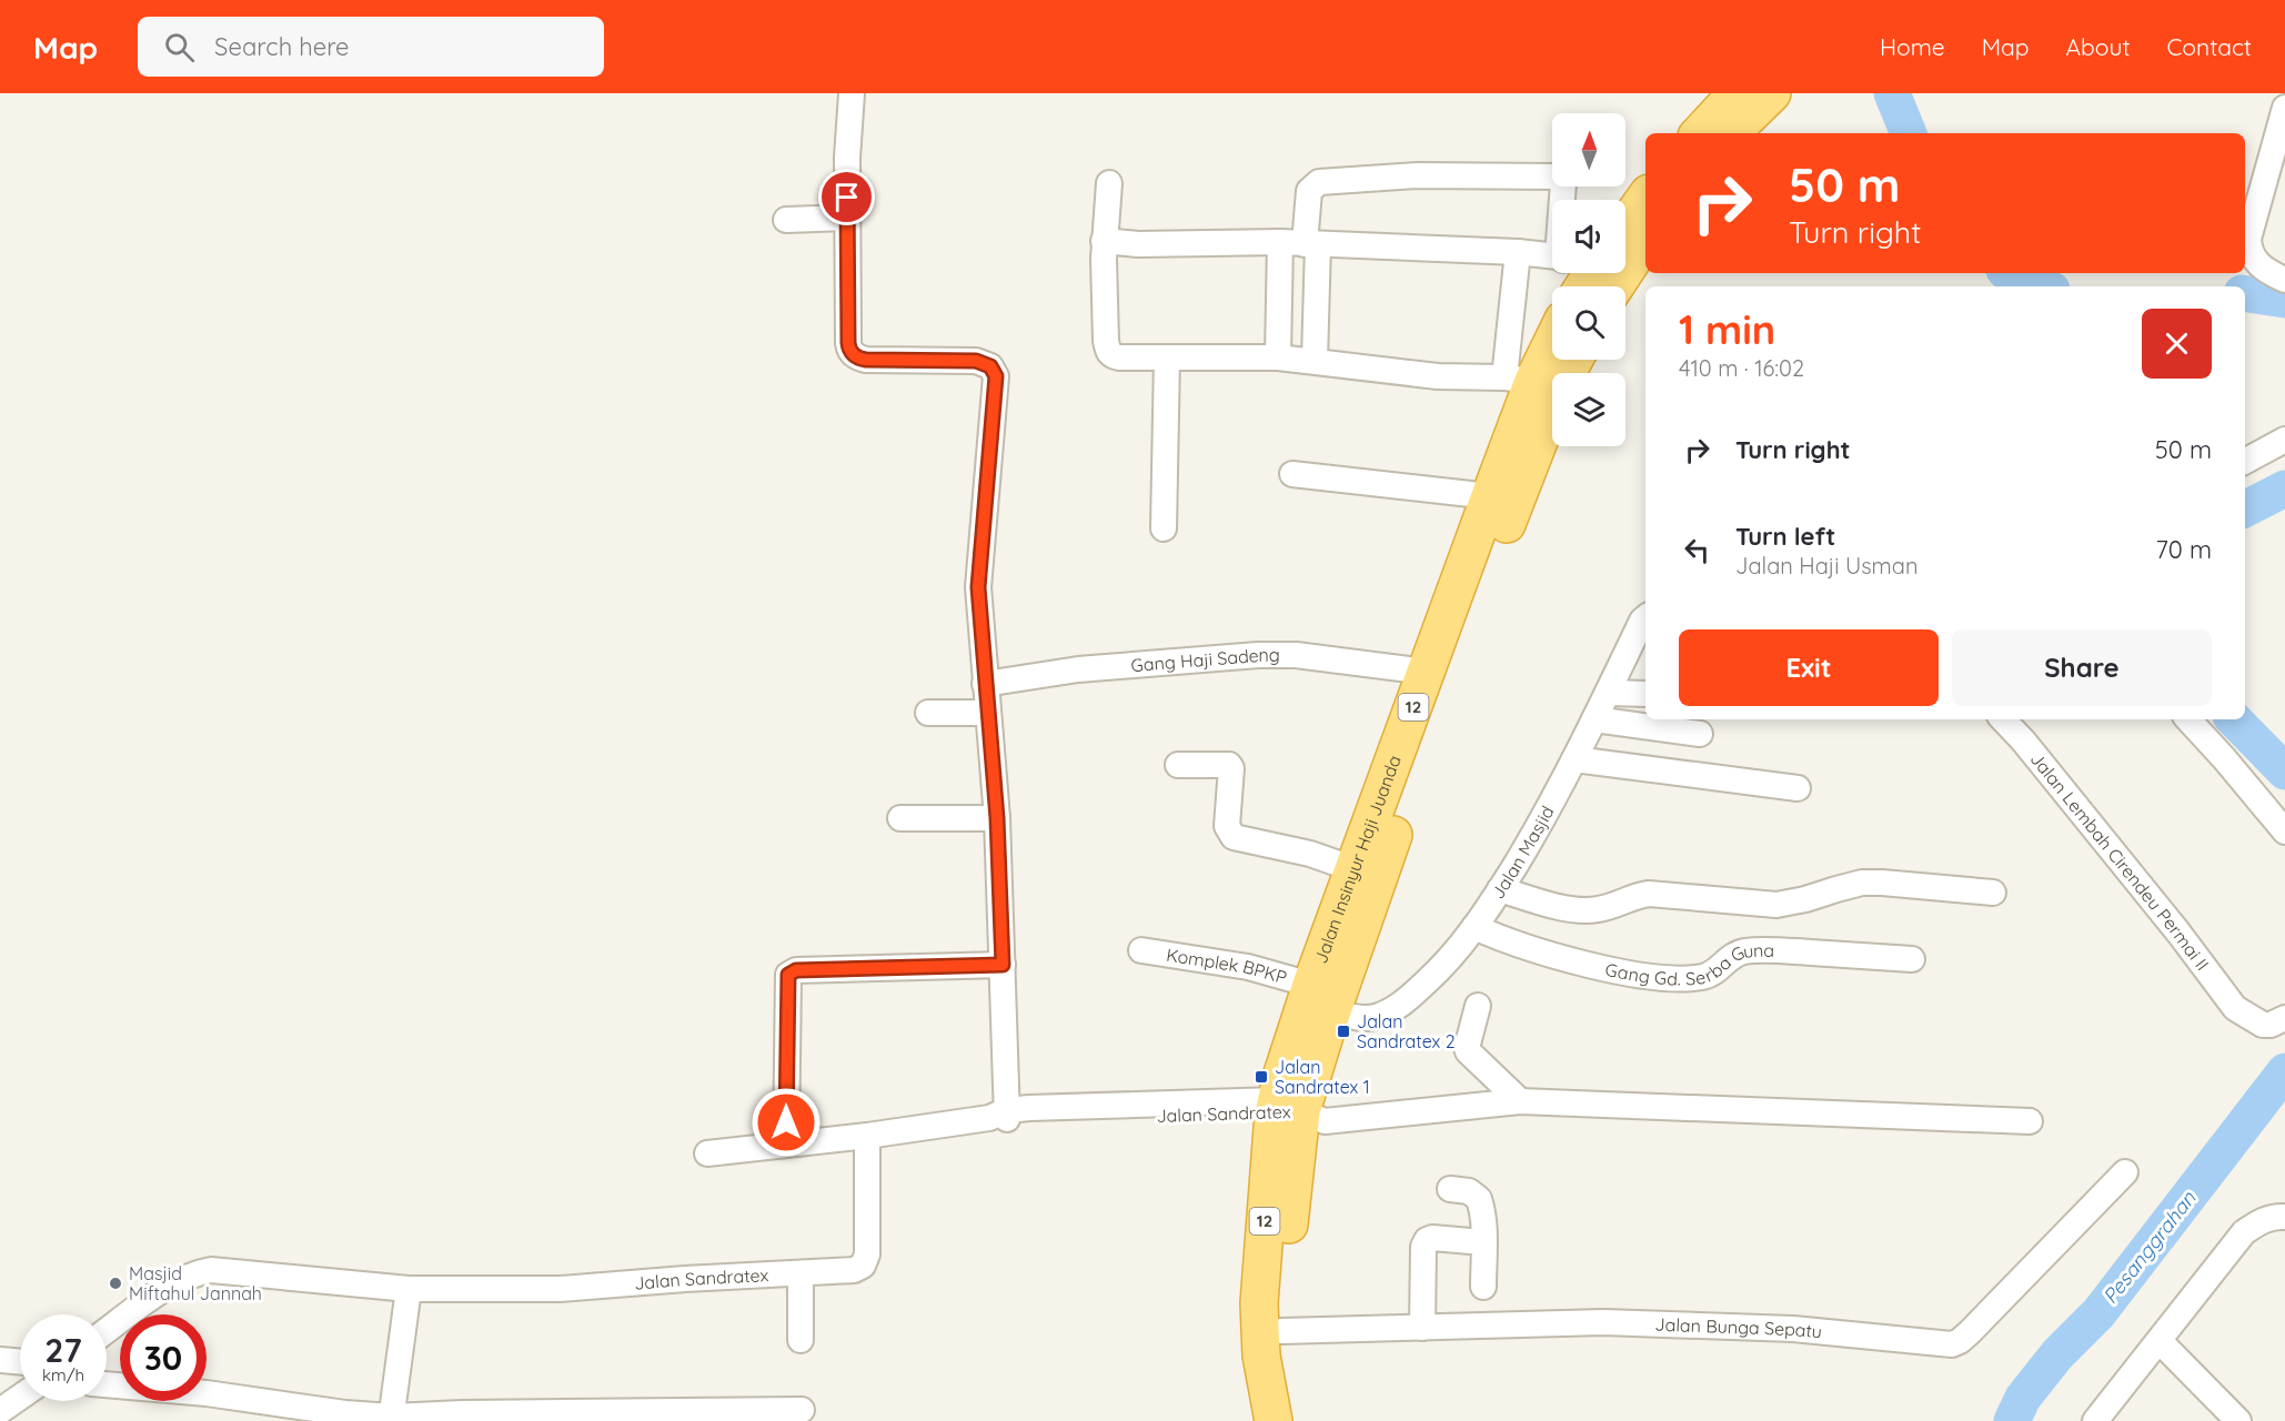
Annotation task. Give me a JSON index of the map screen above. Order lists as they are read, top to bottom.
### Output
{
  "streets": {
    "highway": ["12", "Jalan Insinyur Haji Juanda"],
    "street": [
      "Gang Haji Sadeng",
      "Jalan Masjid",
      "Jalan Lembah Cirendeu Permai II",
      "Gang Gd. Serba Guna",
      "Komplek BPKP",
      "Jalan Sandratex",
      "Jalan Bunga Sepatu"
    ]
  },
  "crossings": [
    ["Gang Haji Sadeng", "Jalan Insinyur Haji Juanda"],
    ["Jalan Masjid", "Jalan Insinyur Haji Juanda"],
    ["Jalan Masjid", "Gang Gd. Serba Guna"],
    ["Jalan Masjid", "Komplek BPKP"],
    ["Jalan Insinyur Haji Juanda", "Komplek BPKP"],
    ["Jalan Insinyur Haji Juanda", "Jalan Sandratex"],
    ["Jalan Insinyur Haji Juanda", "Jalan Bunga Sepatu"]
  ],
  "water": ["Pesanggrahan"],
  "places": {
    "transit": ["Jalan Sandratex 2", "Jalan Sandratex 1"],
    "other": ["Masjid Miftahul Jannah"]
  },
  "north": "top",
  "page": {
    "header": "Map",
    "search": "Search here",
    "nav": [
      "Home",
      "Map",
      "About",
      "Contact"
    ],
    "turn": ["50 m", "Turn right"],
    "heading": ["1 min", "410 m · 16:02"],
    "list": [
      {
        "name": "Turn right",
        "value": "50 m"
      },
      {
        "name": "Turn left",
        "note": "Jalan Haji Usman",
        "value": "70 m"
      }
    ],
    "buttons": ["Exit", "Share"],
    "speed": "27 km/h",
    "limit": "30"
  }
}
